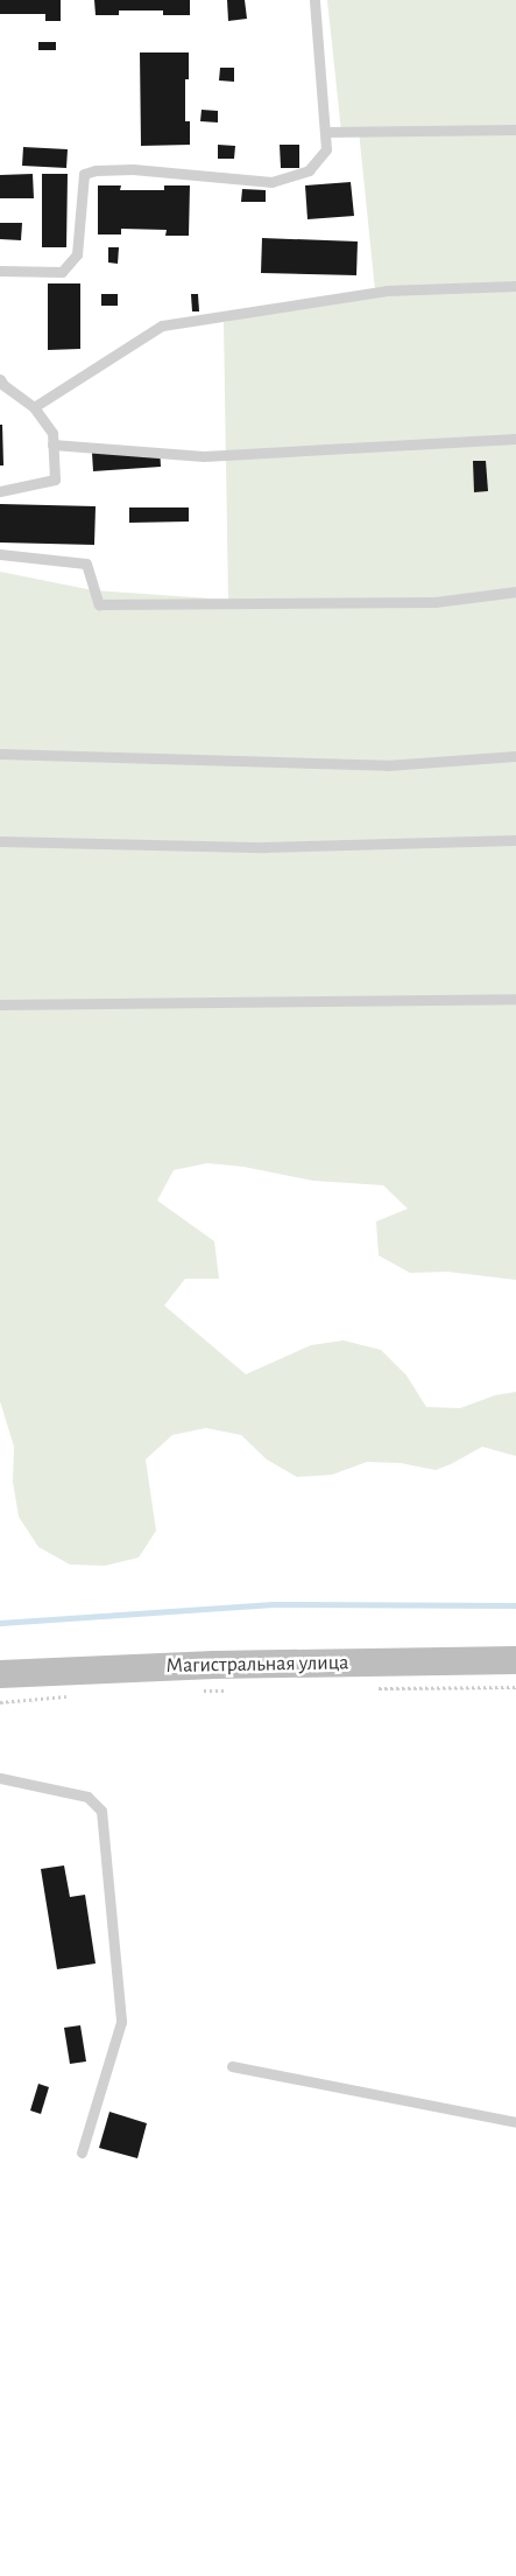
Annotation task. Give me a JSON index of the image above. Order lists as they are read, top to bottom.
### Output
{
  "streets": {
    "main road": ["Магистральная улица"]
  }
}
